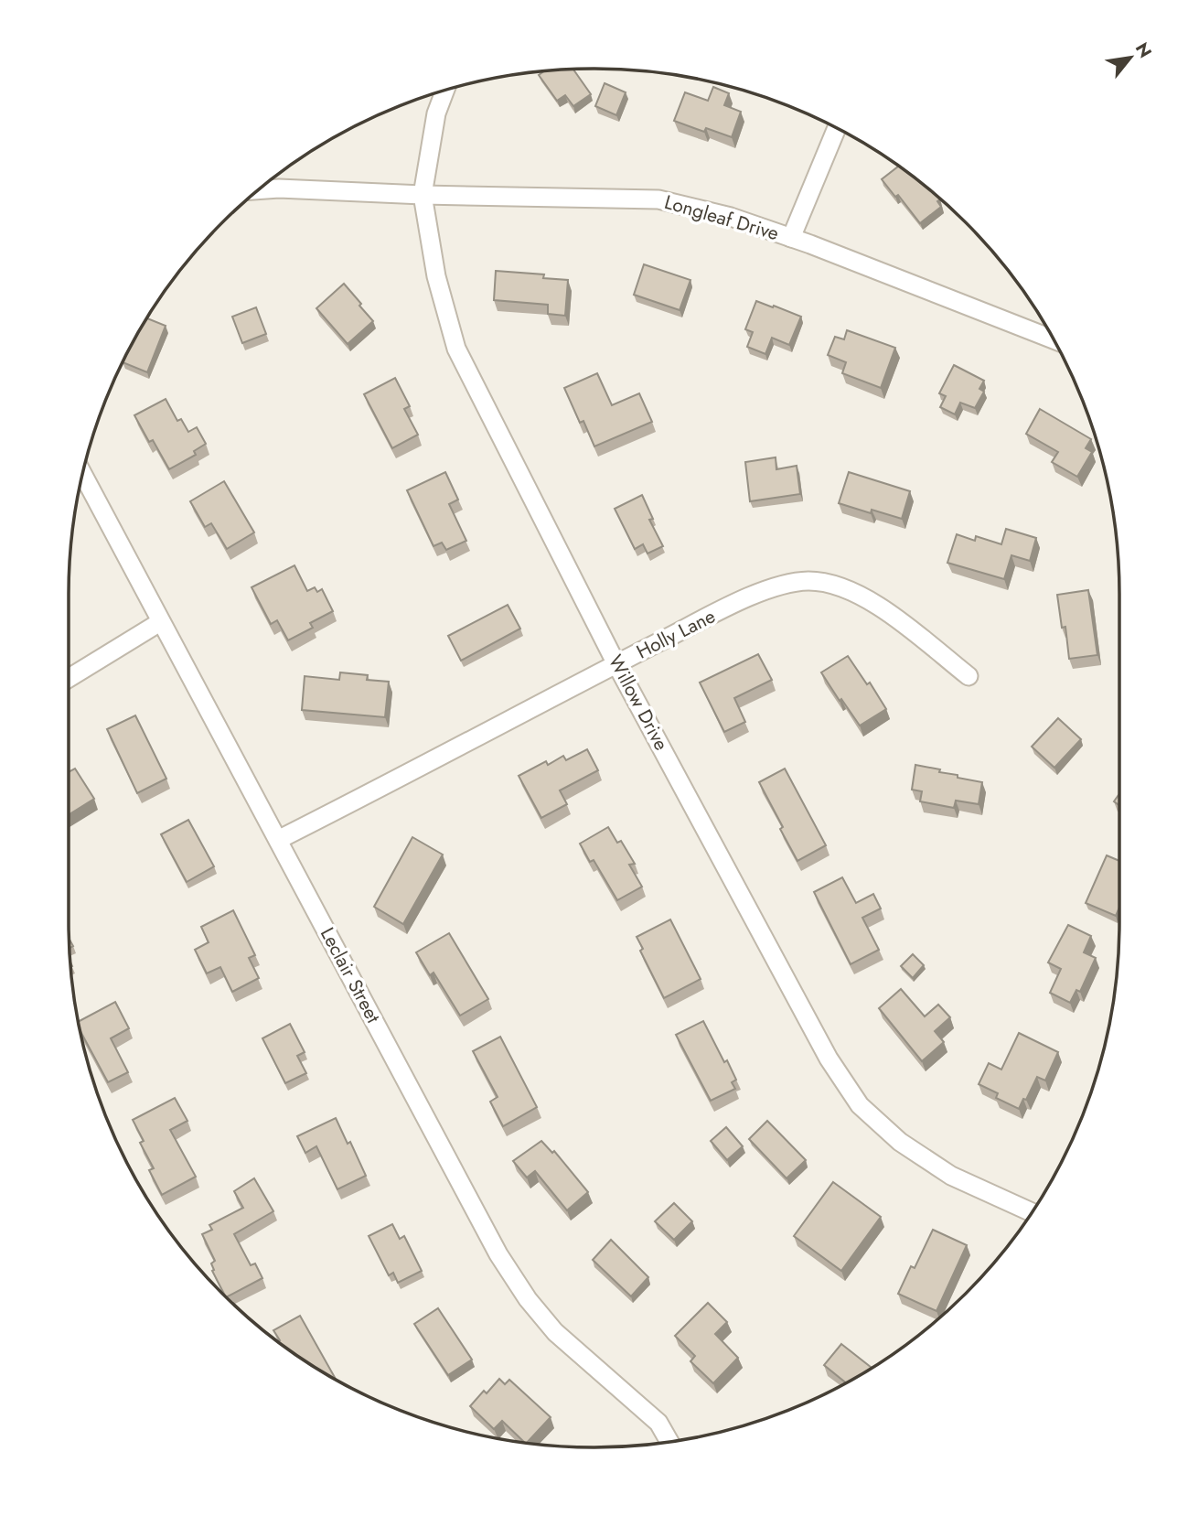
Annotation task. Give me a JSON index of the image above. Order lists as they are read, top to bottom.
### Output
{
  "streets": {
    "street": [
      "Longleaf Drive",
      "Holly Lane",
      "Willow Drive",
      "Leclair Street"
    ]
  },
  "crossings": [
    ["Longleaf Drive", "Willow Drive"],
    ["Holly Lane", "Willow Drive"],
    ["Holly Lane", "Leclair Street"]
  ],
  "north": "top right"
}
